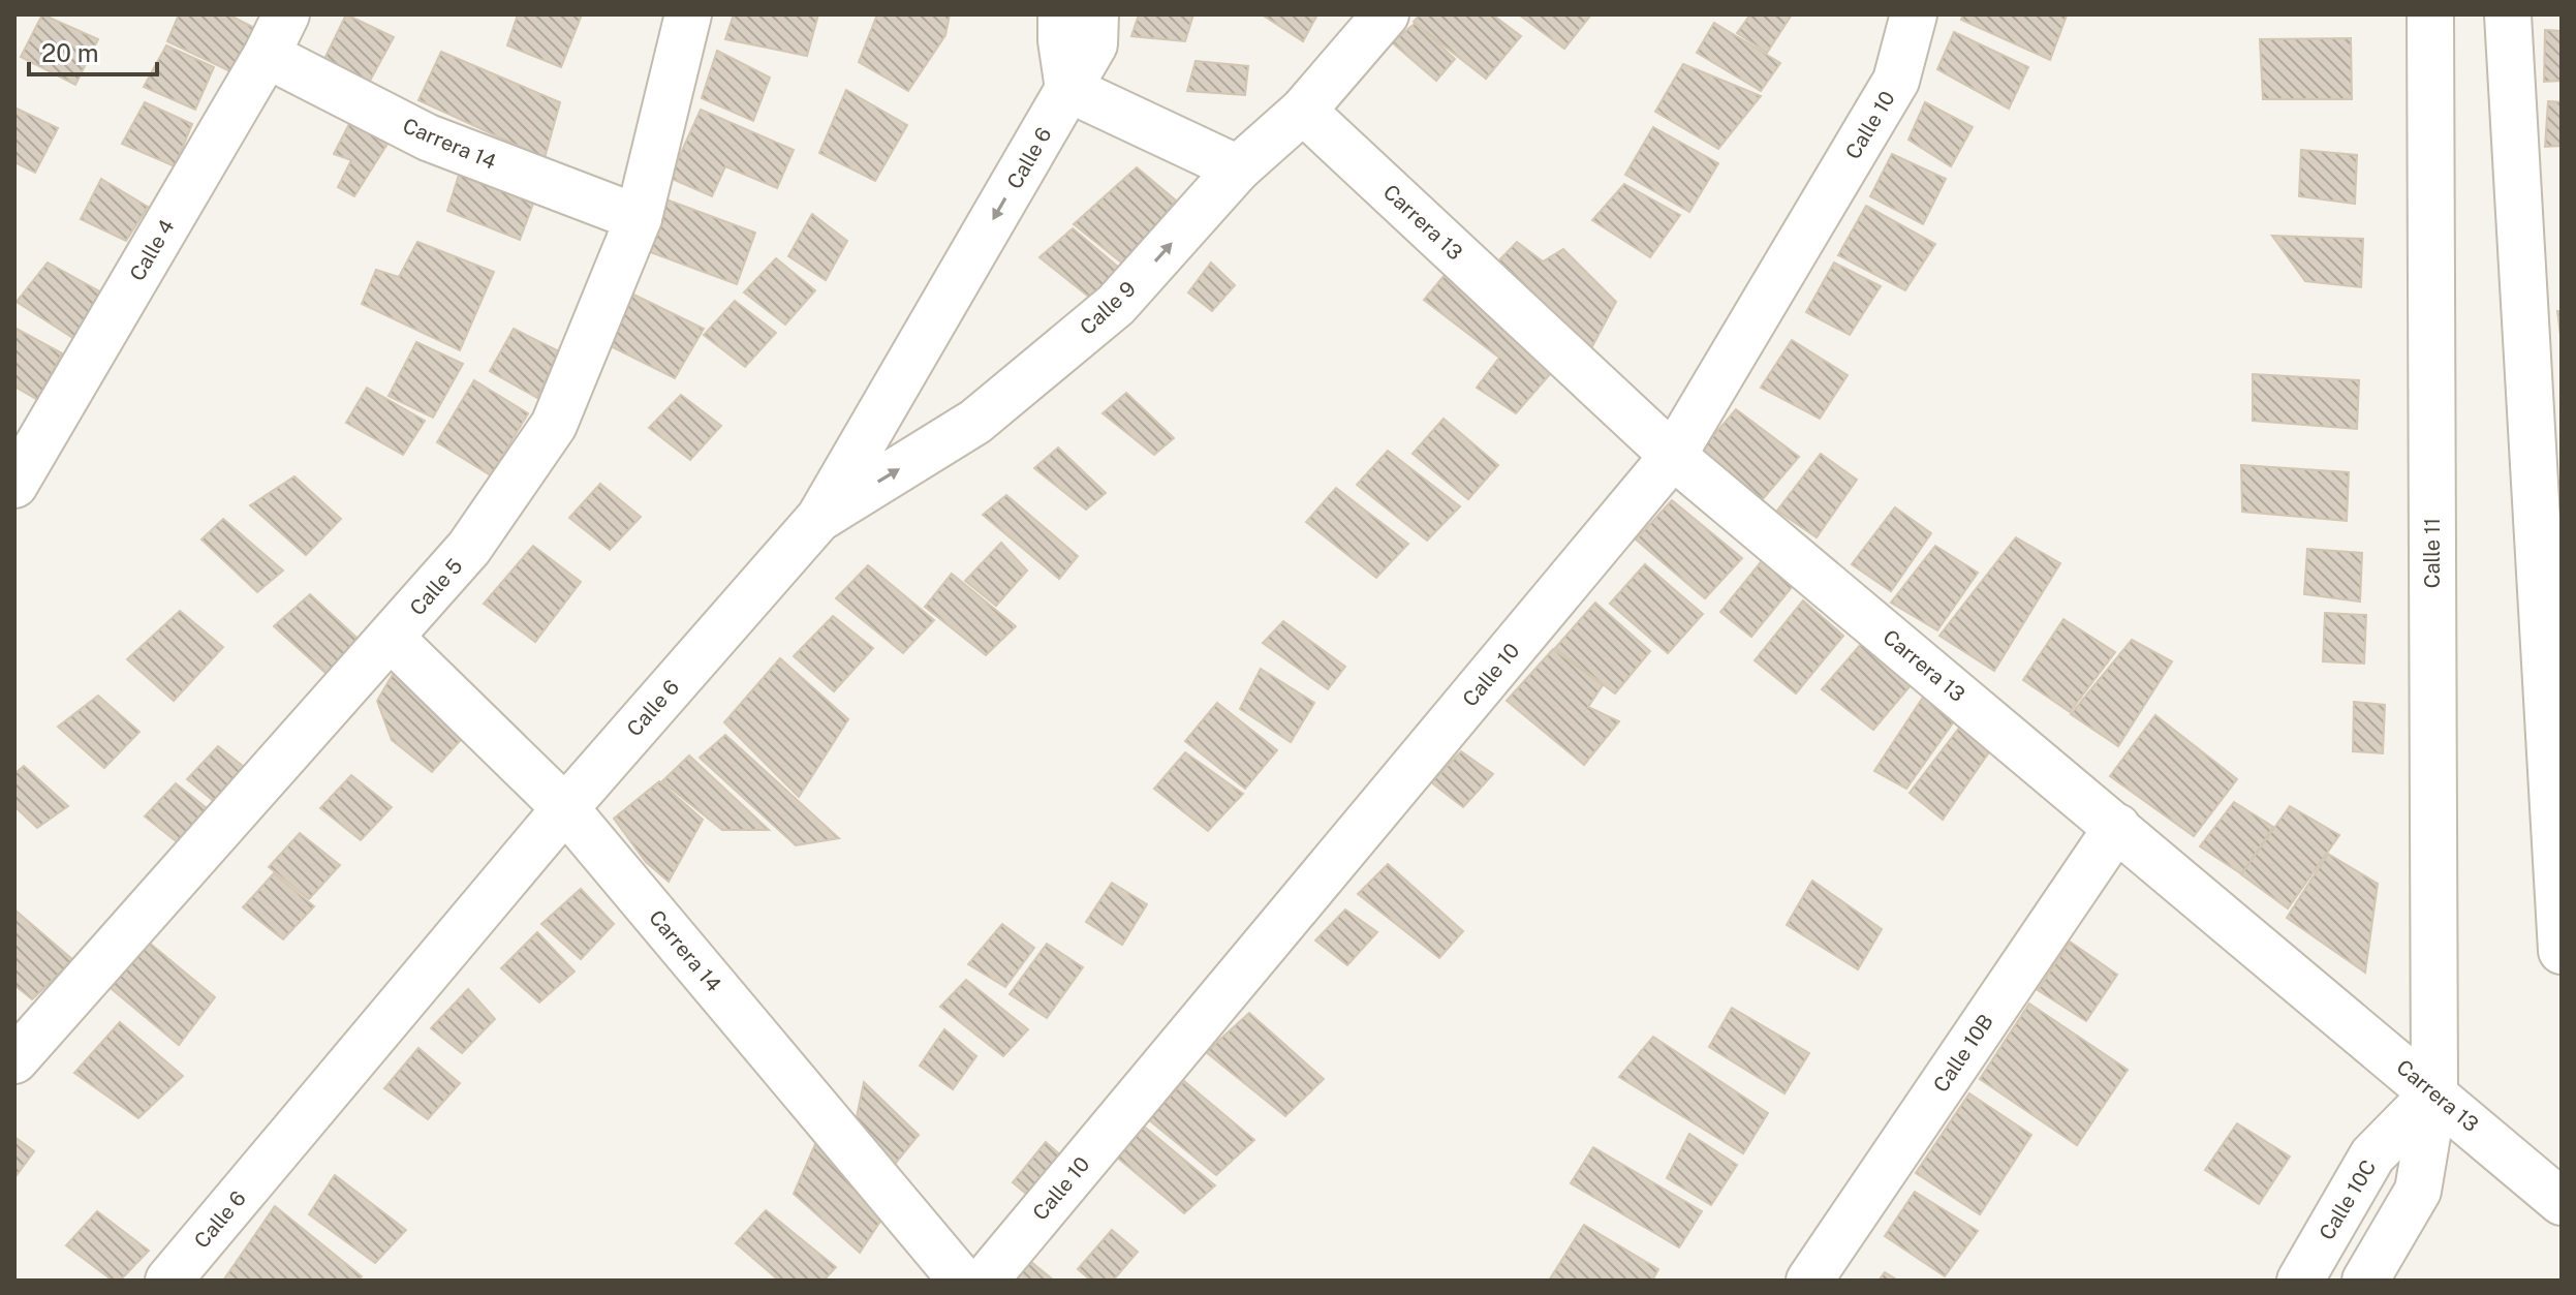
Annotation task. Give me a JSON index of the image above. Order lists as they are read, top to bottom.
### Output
{
  "streets": {
    "street": [
      "Calle 10",
      "Carrera 14",
      "Calle 6",
      "Carrera 13",
      "Calle 4",
      "Calle 9",
      "Calle 11",
      "Calle 5",
      "Calle 10B",
      "Calle 10C"
    ]
  },
  "crossings": [
    ["Calle 10", "Carrera 13"],
    ["Carrera 14", "Calle 6"],
    ["Carrera 14", "Calle 4"],
    ["Carrera 14", "Calle 5"],
    ["Calle 6", "Calle 9"],
    ["Carrera 13", "Calle 9"],
    ["Carrera 13", "Calle 11"],
    ["Carrera 13", "Calle 10B"],
    ["Carrera 13", "Calle 10C"],
    ["Calle 11", "Calle 10C"]
  ],
  "one_way": ["Calle 9"],
  "scale_bar": "20 m"
}
